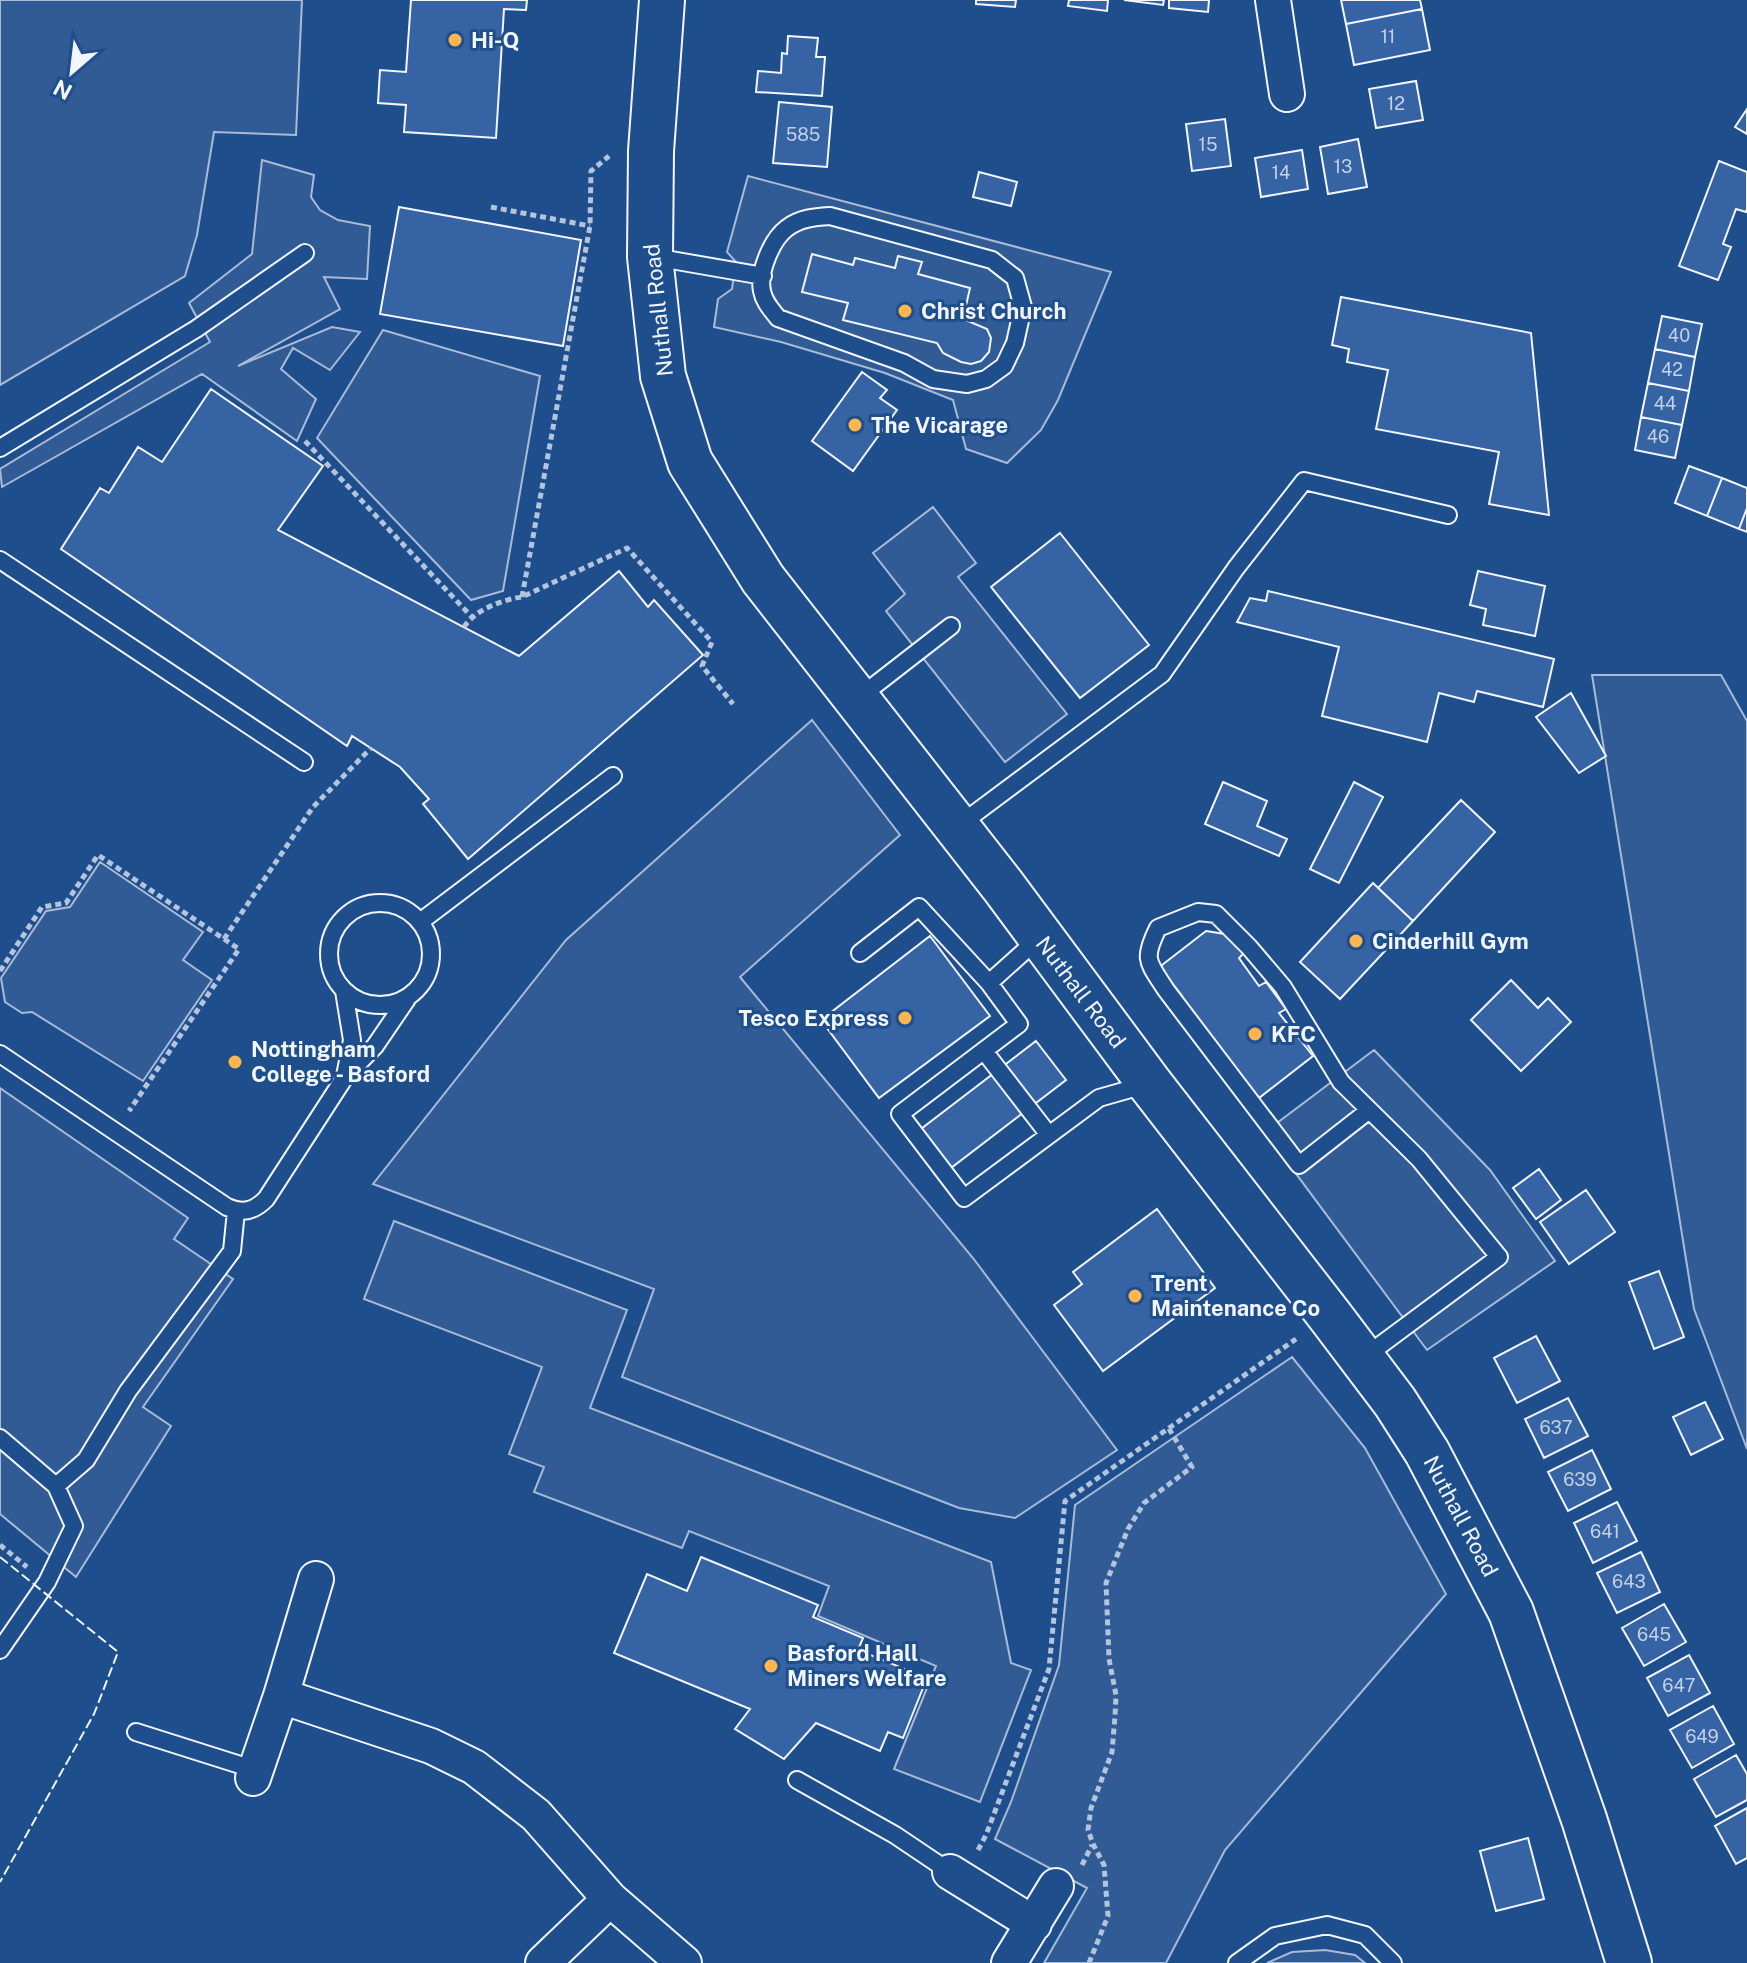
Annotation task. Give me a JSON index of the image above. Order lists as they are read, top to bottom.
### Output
{
  "streets": {
    "highway": ["Nuthall Road"]
  },
  "places": [
    "Hi-Q",
    "Christ Church",
    "The Vicarage",
    "Cinderhill Gym",
    "Tesco Express",
    "KFC",
    "Nottingham College - Basford",
    "Trent Maintenance Co",
    "Basford Hall Miners Welfare"
  ],
  "house_numbers": [
    "11",
    "12",
    "585",
    "15",
    "13",
    "14",
    "40",
    "42",
    "44",
    "46",
    "637",
    "639",
    "641",
    "643",
    "645",
    "647",
    "649"
  ],
  "north": "bottom left"
}
